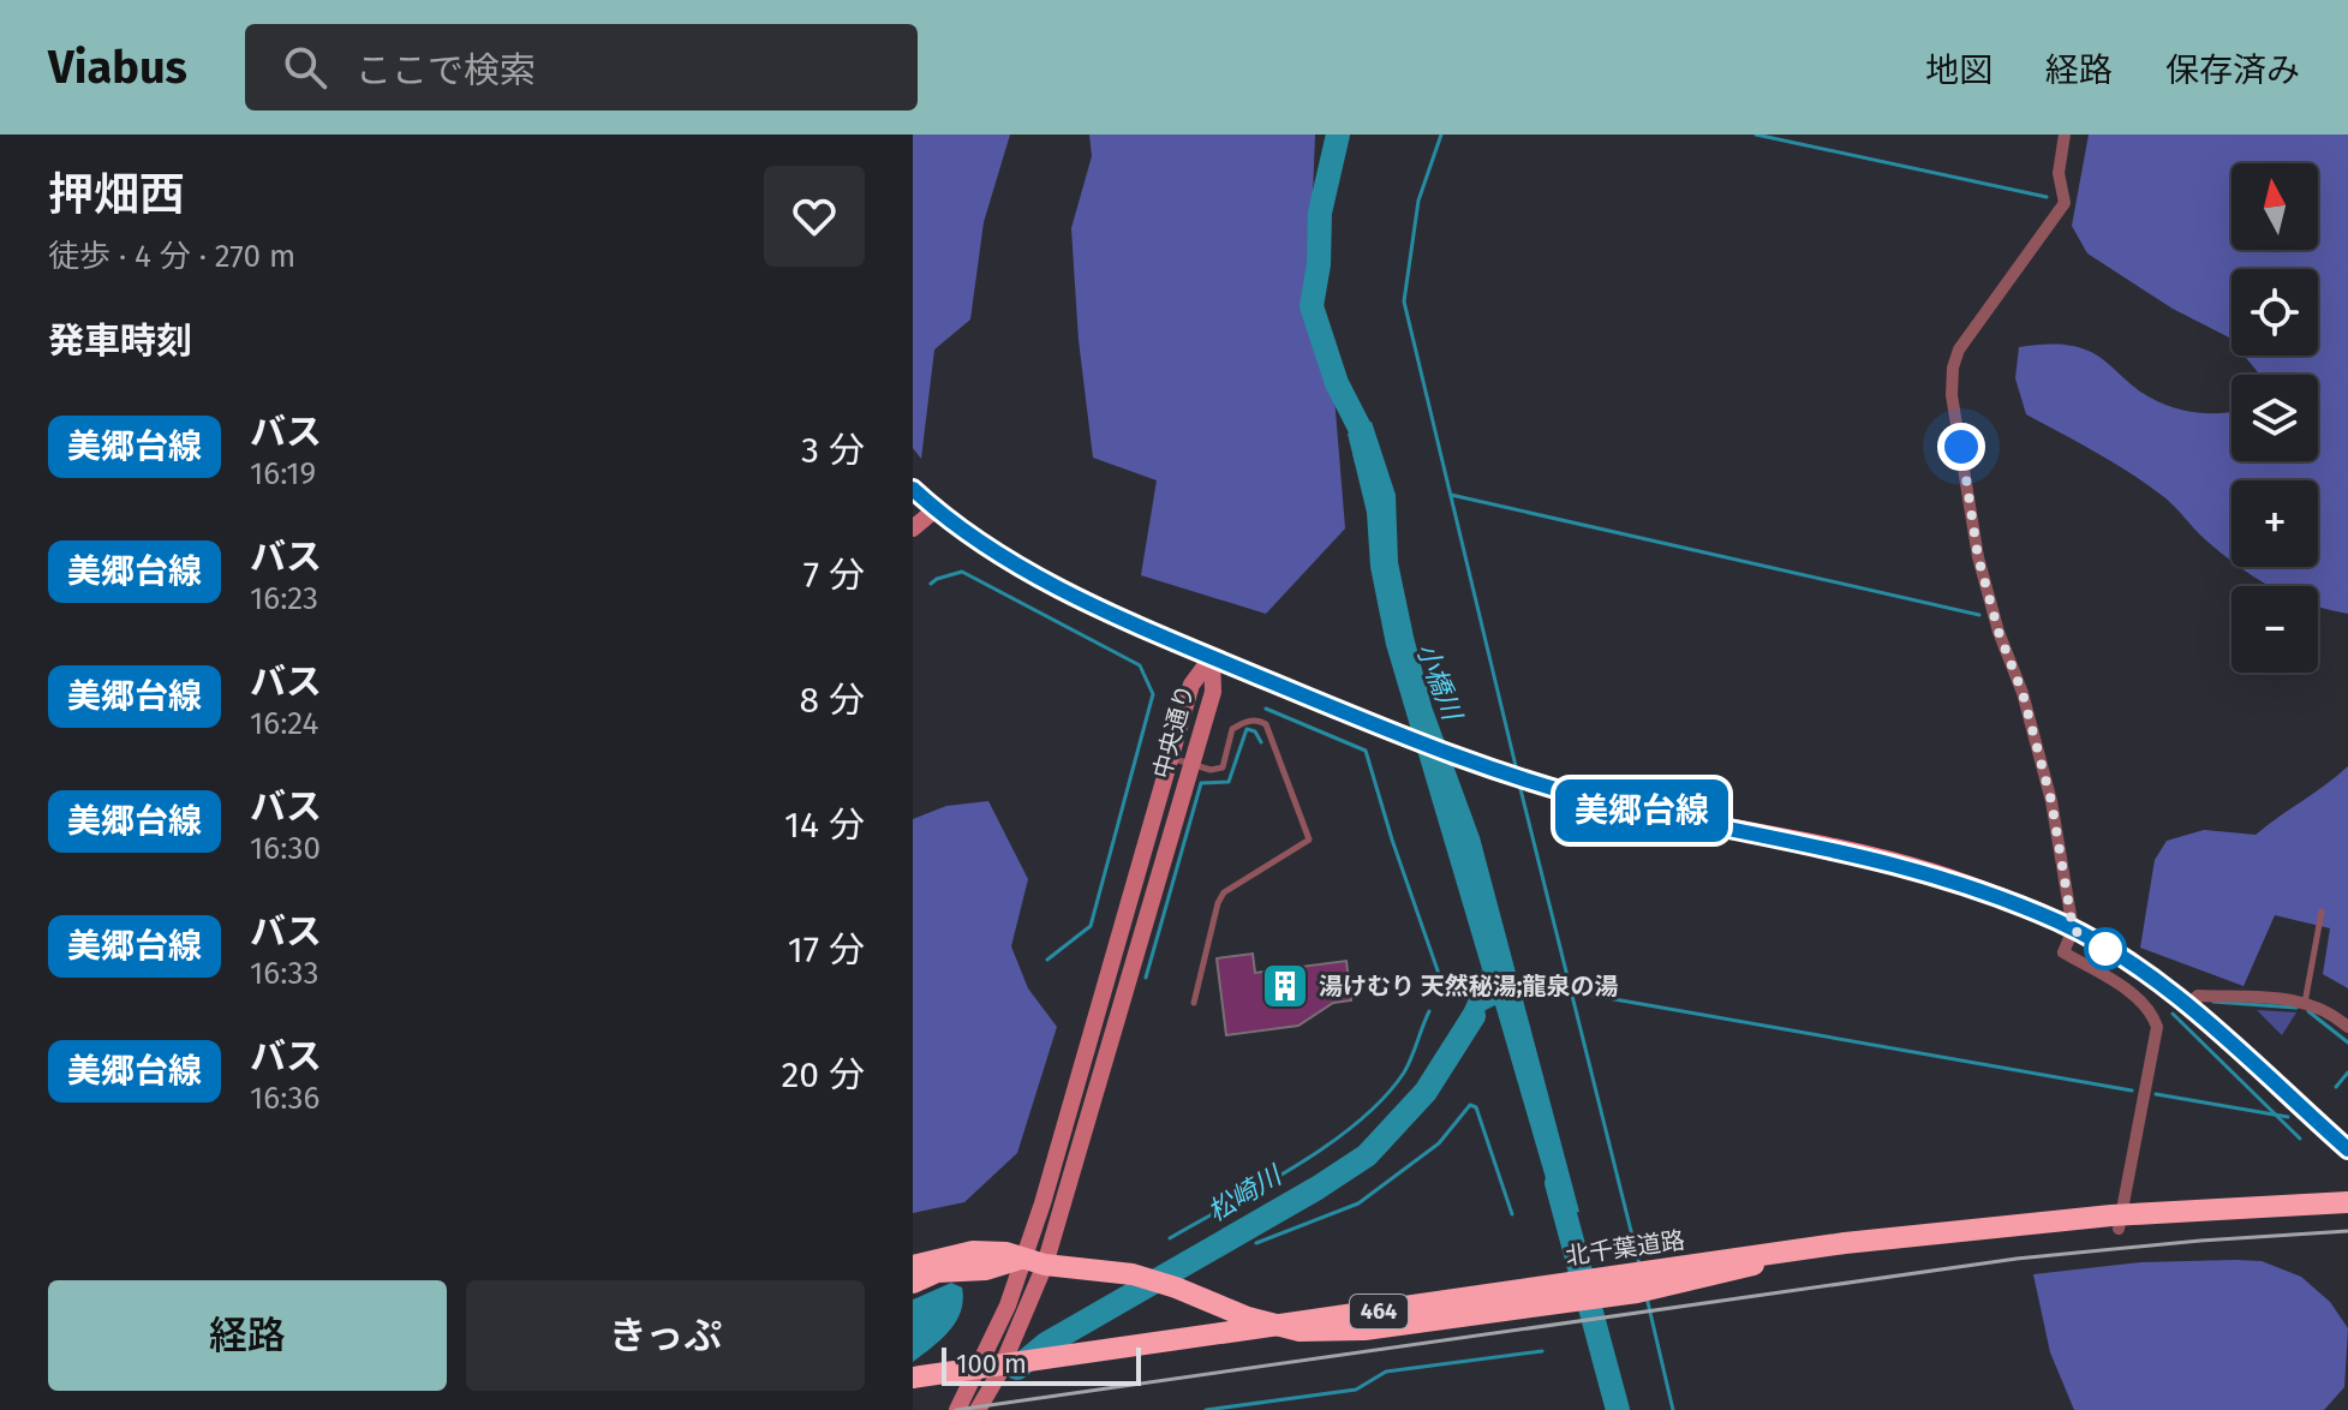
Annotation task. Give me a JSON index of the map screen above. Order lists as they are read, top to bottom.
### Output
{
  "streets": {
    "highway": ["北千葉道路", "464"],
    "street": ["中央通り"]
  },
  "water": ["小橋川", "松崎川"],
  "places": {
    "building": ["湯けむり 天然秘湯;龍泉の湯"]
  },
  "lines": ["bus line 美郷台線"],
  "scale_bar": "100 m",
  "north": "top",
  "page": {
    "header": "Viabus",
    "search": "ここで検索",
    "nav": ["地図", "経路", "保存済み"],
    "heading": [
      ["押畑西", "徒歩 · 4 分 · 270 m"],
      "発車時刻"
    ],
    "on_map": "美郷台線",
    "map_buttons": ["+", "−"],
    "list": [
      {
        "mark": "美郷台線",
        "name": "バス",
        "note": "16:19",
        "value": "3 分"
      },
      {
        "mark": "美郷台線",
        "name": "バス",
        "note": "16:23",
        "value": "7 分"
      },
      {
        "mark": "美郷台線",
        "name": "バス",
        "note": "16:24",
        "value": "8 分"
      },
      {
        "mark": "美郷台線",
        "name": "バス",
        "note": "16:30",
        "value": "14 分"
      },
      {
        "mark": "美郷台線",
        "name": "バス",
        "note": "16:33",
        "value": "17 分"
      },
      {
        "mark": "美郷台線",
        "name": "バス",
        "note": "16:36",
        "value": "20 分"
      }
    ],
    "buttons": ["経路", "きっぷ"],
    "scale": "100 m"
  }
}
